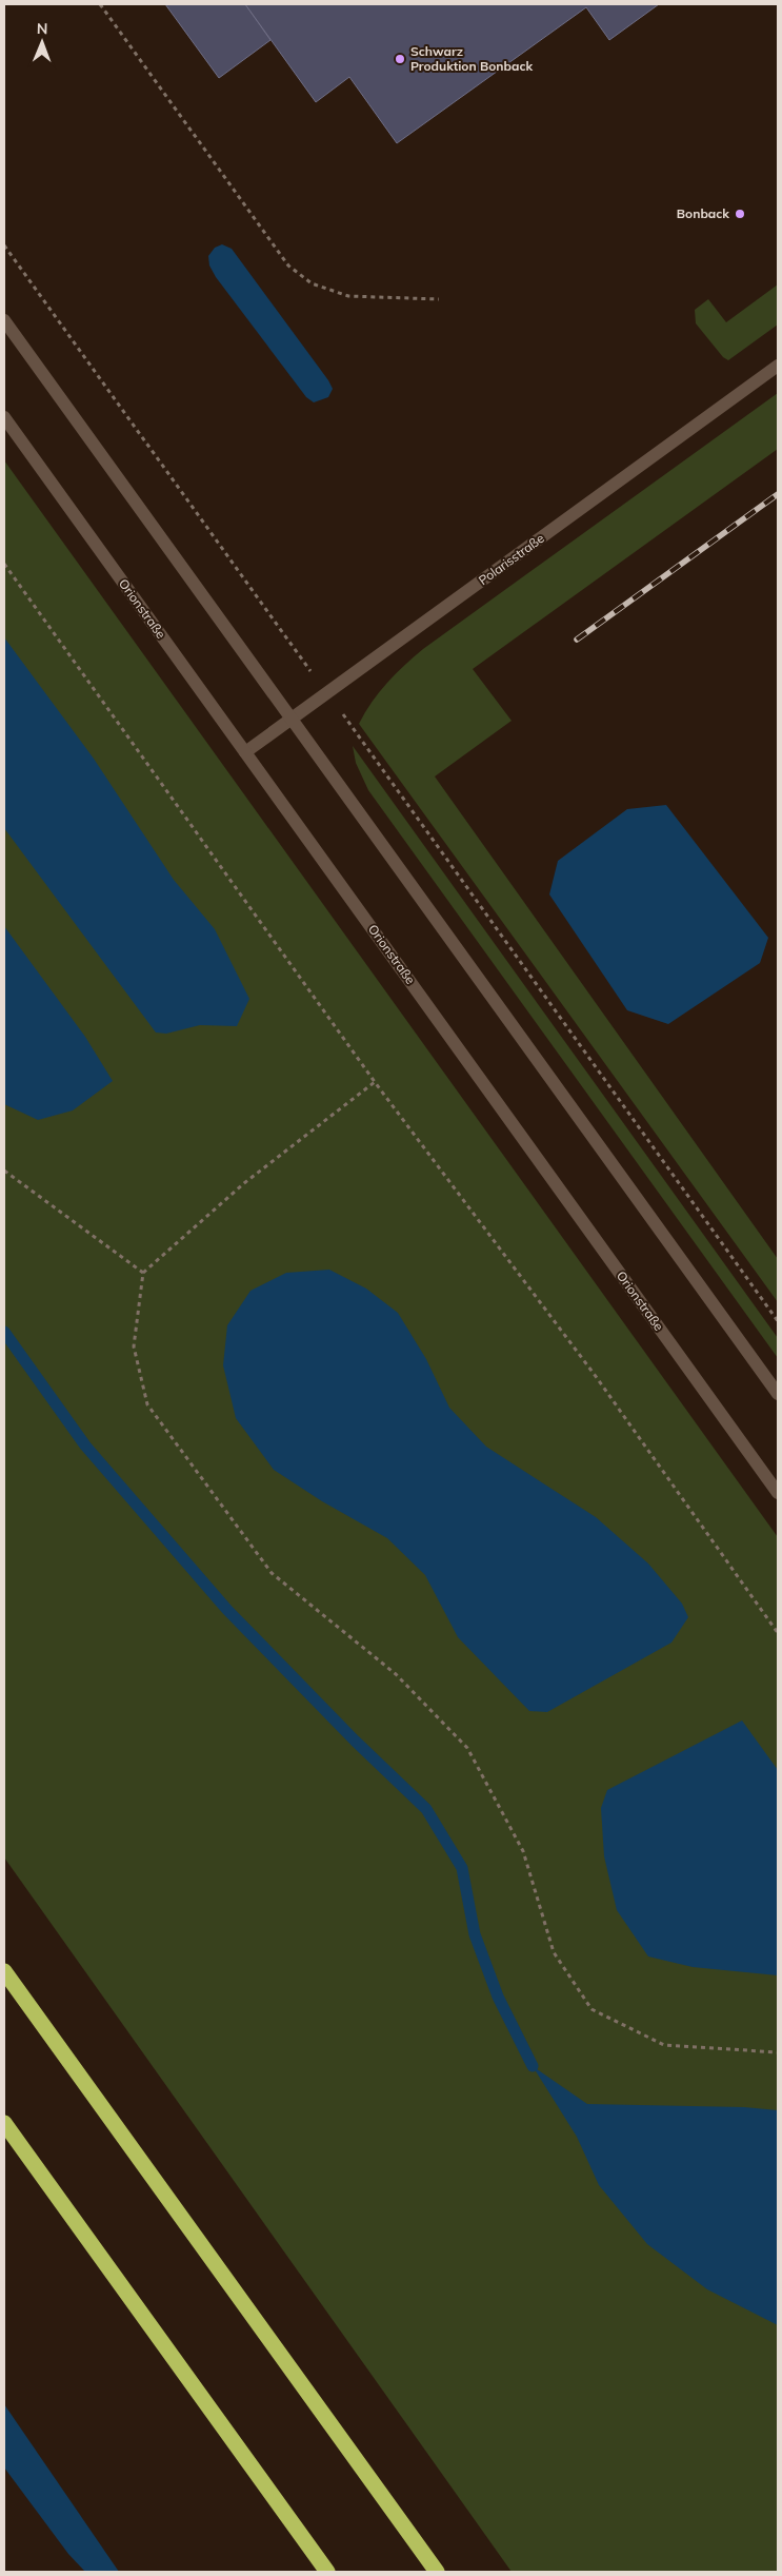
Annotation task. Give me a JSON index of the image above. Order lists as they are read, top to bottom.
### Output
{
  "streets": {
    "street": ["Polarisstraße", "Orionstraße"]
  },
  "crossings": [
    ["Polarisstraße", "Orionstraße"]
  ],
  "places": ["Schwarz Produktion Bonback", "Bonback"],
  "north": "top"
}
